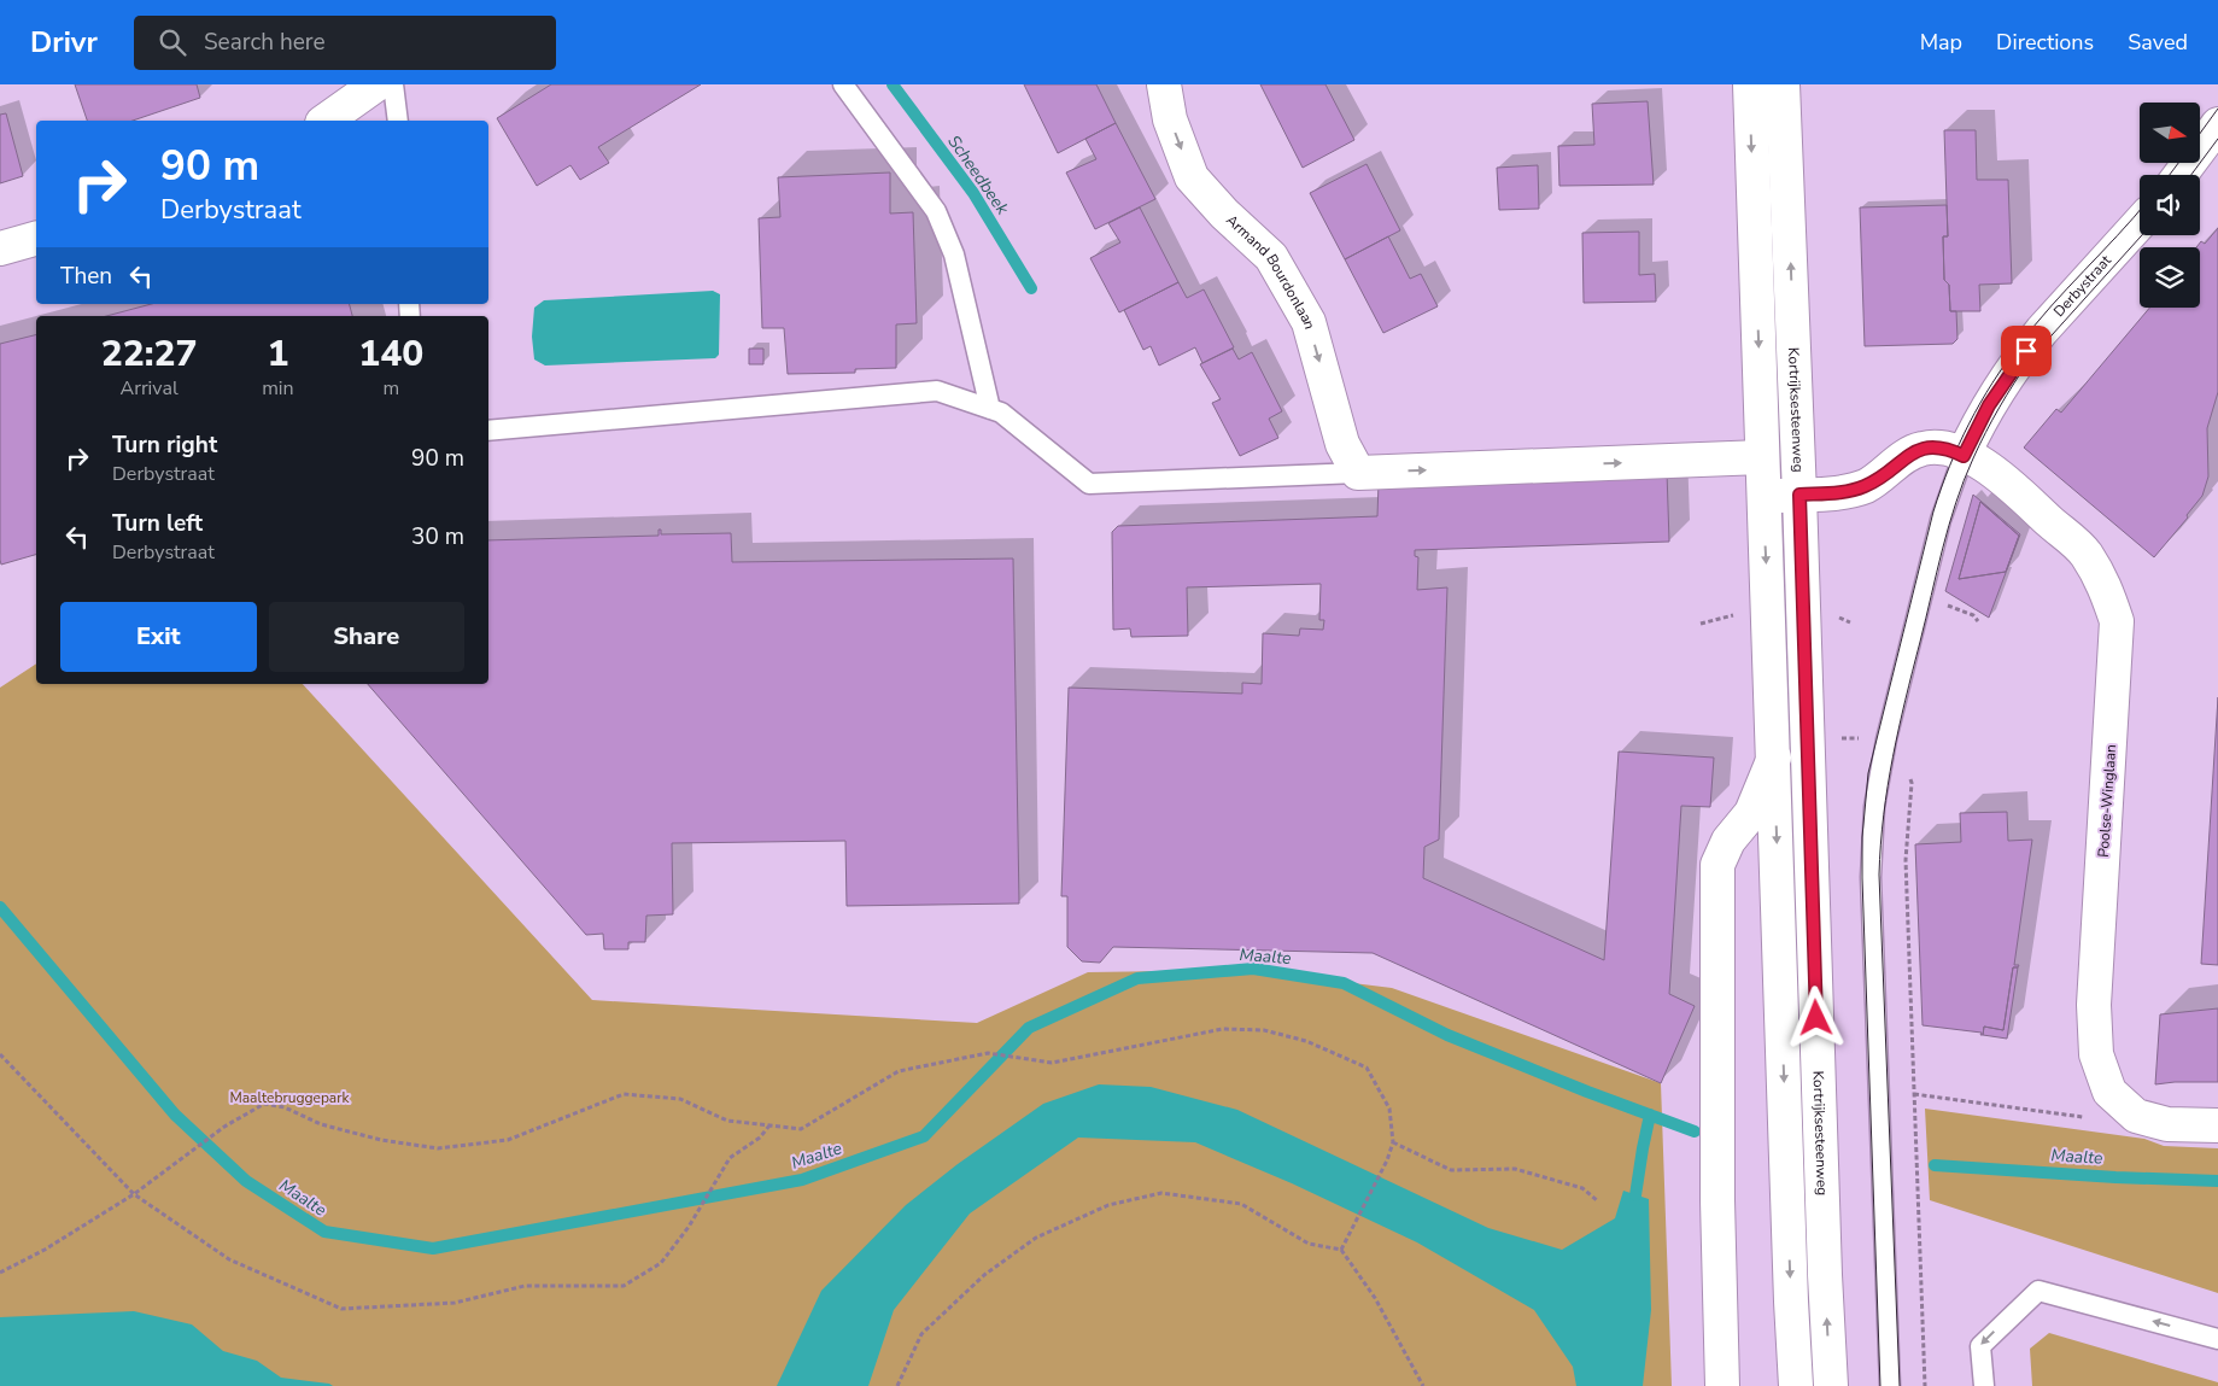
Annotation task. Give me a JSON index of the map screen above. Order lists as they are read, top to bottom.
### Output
{
  "streets": {
    "street": [
      "Armand Bourdonlaan",
      "Derbystraat",
      "Kortrijksesteenweg",
      "Poolse-Winglaan"
    ]
  },
  "crossings": [
    ["Derbystraat", "Poolse-Winglaan"]
  ],
  "one_way": ["Armand Bourdonlaan"],
  "water": ["Scheedbeek", "Maalte"],
  "parks": ["Maaltebruggepark"],
  "north": "right",
  "page": {
    "header": "Drivr",
    "search": "Search here",
    "nav": ["Map", "Directions", "Saved"],
    "turn": ["90 m", "Derbystraat"],
    "then": "Then",
    "eta": [
      "22:27",
      "Arrival",
      "1",
      "min",
      "140",
      "m"
    ],
    "list": [
      {
        "name": "Turn right",
        "note": "Derbystraat",
        "value": "90 m"
      },
      {
        "name": "Turn left",
        "note": "Derbystraat",
        "value": "30 m"
      }
    ],
    "buttons": ["Exit", "Share"]
  }
}
